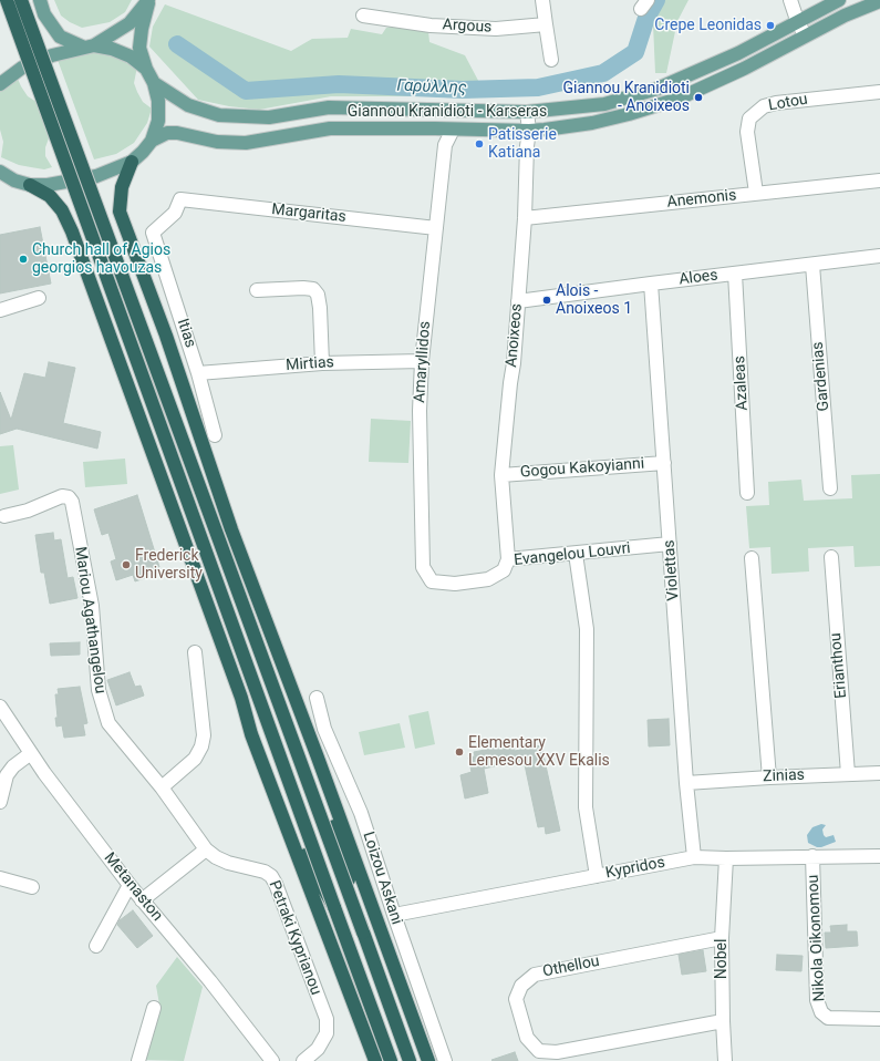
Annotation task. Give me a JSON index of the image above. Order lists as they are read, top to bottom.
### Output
{
  "streets": {
    "main road": ["Giannou Kranidioti - Karseras"],
    "street": [
      "Argous",
      "Lotou",
      "Anemonis",
      "Margaritas",
      "Aloes",
      "Itias",
      "Anoixeos",
      "Amaryllidos",
      "Mirtias",
      "Gardenias",
      "Azaleas",
      "Gogou Kakoyianni",
      "Evangelou Louvri",
      "Violettas",
      "Mariou Agathangelou",
      "Erianthou",
      "Zinias",
      "Kypridos",
      "Loizou Askani",
      "Metanaston",
      "Petraki Kyprianou",
      "Nikola Oikonomou",
      "Nobel",
      "Othellou"
    ]
  },
  "crossings": [
    ["Lotou", "Anemonis"],
    ["Giannou Kranidioti - Karseras", "Anoixeos"],
    ["Giannou Kranidioti - Karseras", "Amaryllidos"],
    ["Anemonis", "Anoixeos"],
    ["Margaritas", "Itias"],
    ["Margaritas", "Amaryllidos"],
    ["Aloes", "Anoixeos"],
    ["Aloes", "Gardenias"],
    ["Aloes", "Azaleas"],
    ["Aloes", "Violettas"],
    ["Itias", "Mirtias"],
    ["Anoixeos", "Gogou Kakoyianni"],
    ["Anoixeos", "Evangelou Louvri"],
    ["Amaryllidos", "Mirtias"],
    ["Amaryllidos", "Evangelou Louvri"],
    ["Gogou Kakoyianni", "Violettas"],
    ["Evangelou Louvri", "Violettas"],
    ["Violettas", "Zinias"],
    ["Violettas", "Kypridos"],
    ["Mariou Agathangelou", "Petraki Kyprianou"],
    ["Erianthou", "Zinias"],
    ["Kypridos", "Loizou Askani"],
    ["Kypridos", "Nikola Oikonomou"],
    ["Kypridos", "Nobel"],
    ["Nobel", "Othellou"]
  ],
  "water": ["Γαρύλλης"],
  "places": [
    "Crepe Leonidas",
    "Giannou Kranidioti - Anoixeos",
    "Patisserie Katiana",
    "Church hall of Agios georgios havouzas",
    "Alois - Anoixeos 1",
    "Frederick University",
    "Elementary Lemesou XXV Ekalis"
  ]
}
